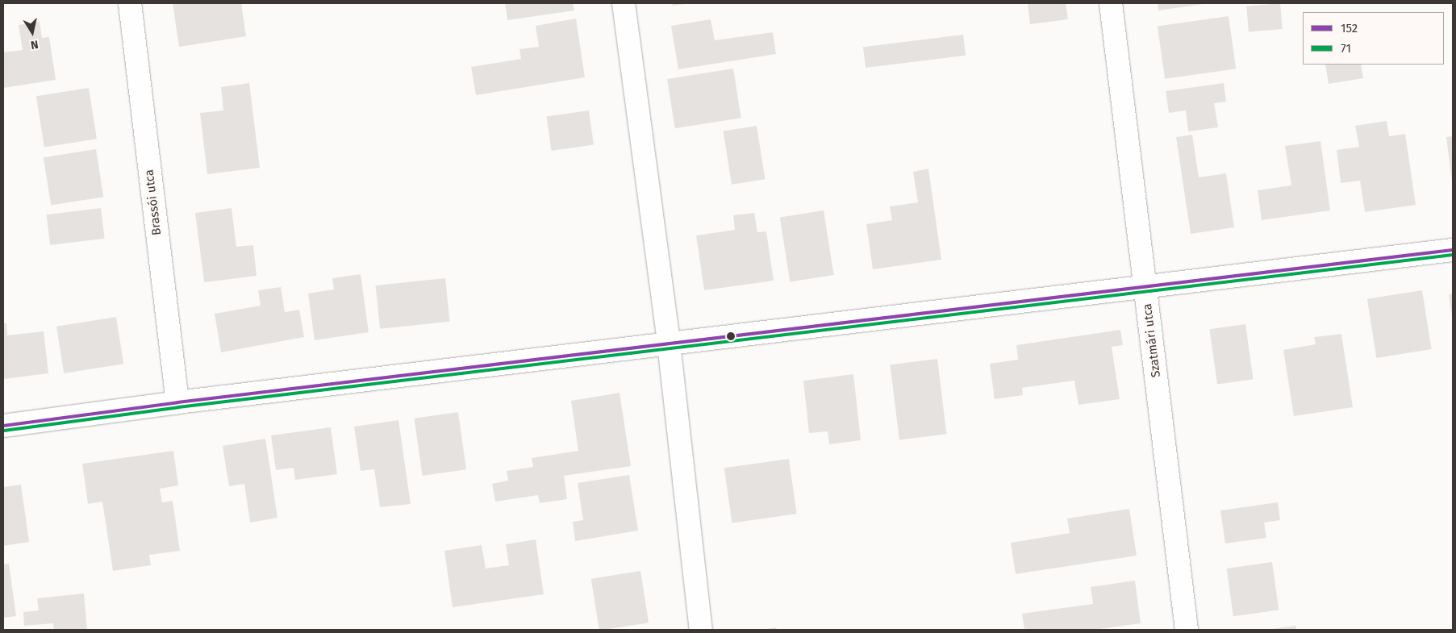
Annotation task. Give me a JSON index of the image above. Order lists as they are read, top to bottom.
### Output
{
  "streets": {
    "street": ["Brassói utca", "Szatmári utca"]
  },
  "lines": ["transit line 152", "transit line 71"],
  "legend": ["152", "71"],
  "north": "bottom"
}
